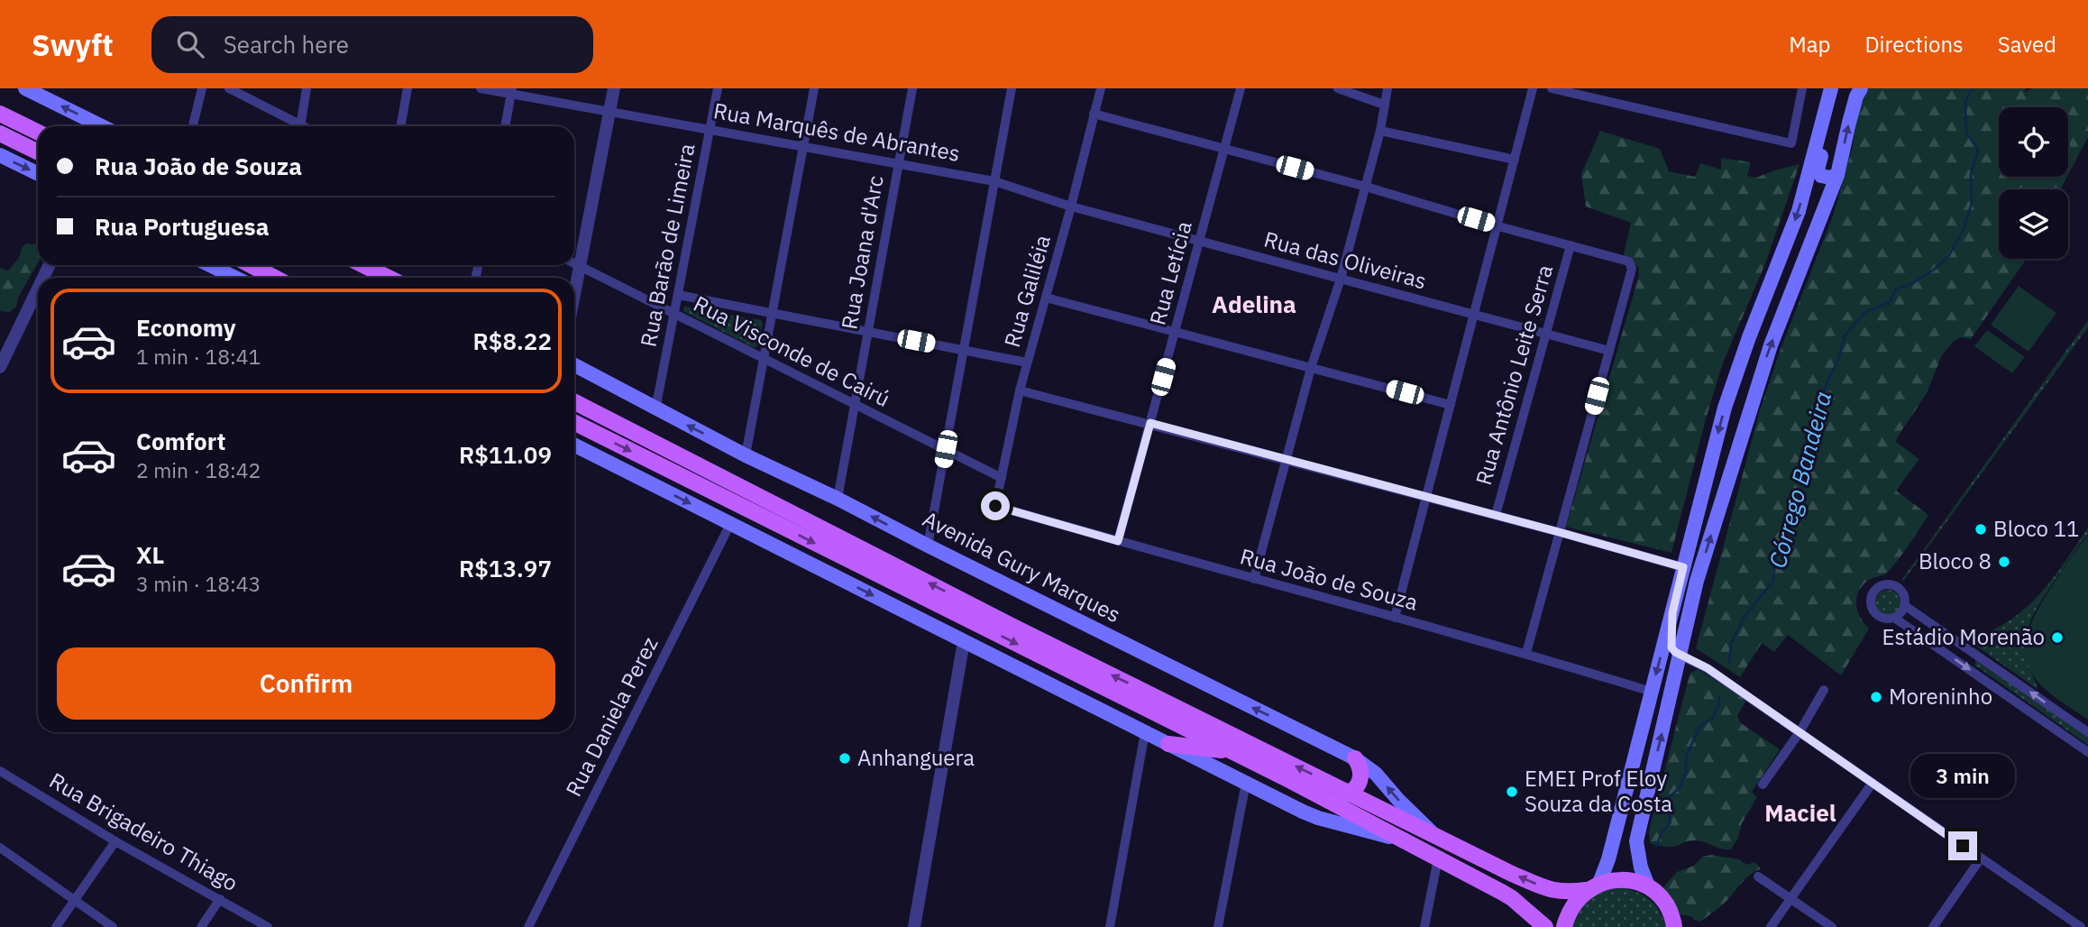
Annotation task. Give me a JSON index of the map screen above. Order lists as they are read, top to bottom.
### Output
{
  "streets": {
    "main road": ["Avenida Gury Marques"],
    "street": [
      "Rua Marquês de Abrantes",
      "Rua Barão de Limeira",
      "Rua Joana d'Arc",
      "Rua das Oliveiras",
      "Rua Letícia",
      "Rua Galiléia",
      "Rua Visconde de Cairú",
      "Rua Antônio Leite Serra",
      "Rua João de Souza",
      "Rua Daniela Perez",
      "Rua Brigadeiro Thiago"
    ]
  },
  "crossings": [
    ["Rua Marquês de Abrantes", "Rua Barão de Limeira"],
    ["Rua Marquês de Abrantes", "Rua Joana d'Arc"],
    ["Rua Marquês de Abrantes", "Rua das Oliveiras"],
    ["Rua Marquês de Abrantes", "Rua Galiléia"],
    ["Rua Barão de Limeira", "Rua Visconde de Cairú"],
    ["Rua Barão de Limeira", "Avenida Gury Marques"],
    ["Rua Joana d'Arc", "Rua Visconde de Cairú"],
    ["Rua Joana d'Arc", "Avenida Gury Marques"],
    ["Rua das Oliveiras", "Rua Letícia"],
    ["Rua das Oliveiras", "Rua Galiléia"],
    ["Rua das Oliveiras", "Rua Antônio Leite Serra"],
    ["Rua Letícia", "Rua João de Souza"],
    ["Rua Galiléia", "Rua Visconde de Cairú"],
    ["Rua Galiléia", "Rua João de Souza"]
  ],
  "districts": ["Adelina", "Maciel"],
  "water": ["Córrego Bandeira"],
  "places": [
    "Bloco 11",
    "Bloco 8",
    "Estádio Morenão",
    "Moreninho",
    "Anhanguera",
    "EMEI Prof Eloy Souza da Costa"
  ],
  "page": {
    "header": "Swyft",
    "search": "Search here",
    "nav": ["Map", "Directions", "Saved"],
    "banner": ["Rua João de Souza", "Rua Portuguesa"],
    "list": [
      {
        "name": "Economy",
        "note": "1 min · 18:41",
        "value": "R$8.22"
      },
      {
        "name": "Comfort",
        "note": "2 min · 18:42",
        "value": "R$11.09"
      },
      {
        "name": "XL",
        "note": "3 min · 18:43",
        "value": "R$13.97"
      }
    ],
    "buttons": "Confirm",
    "bubble": "3 min"
  }
}
